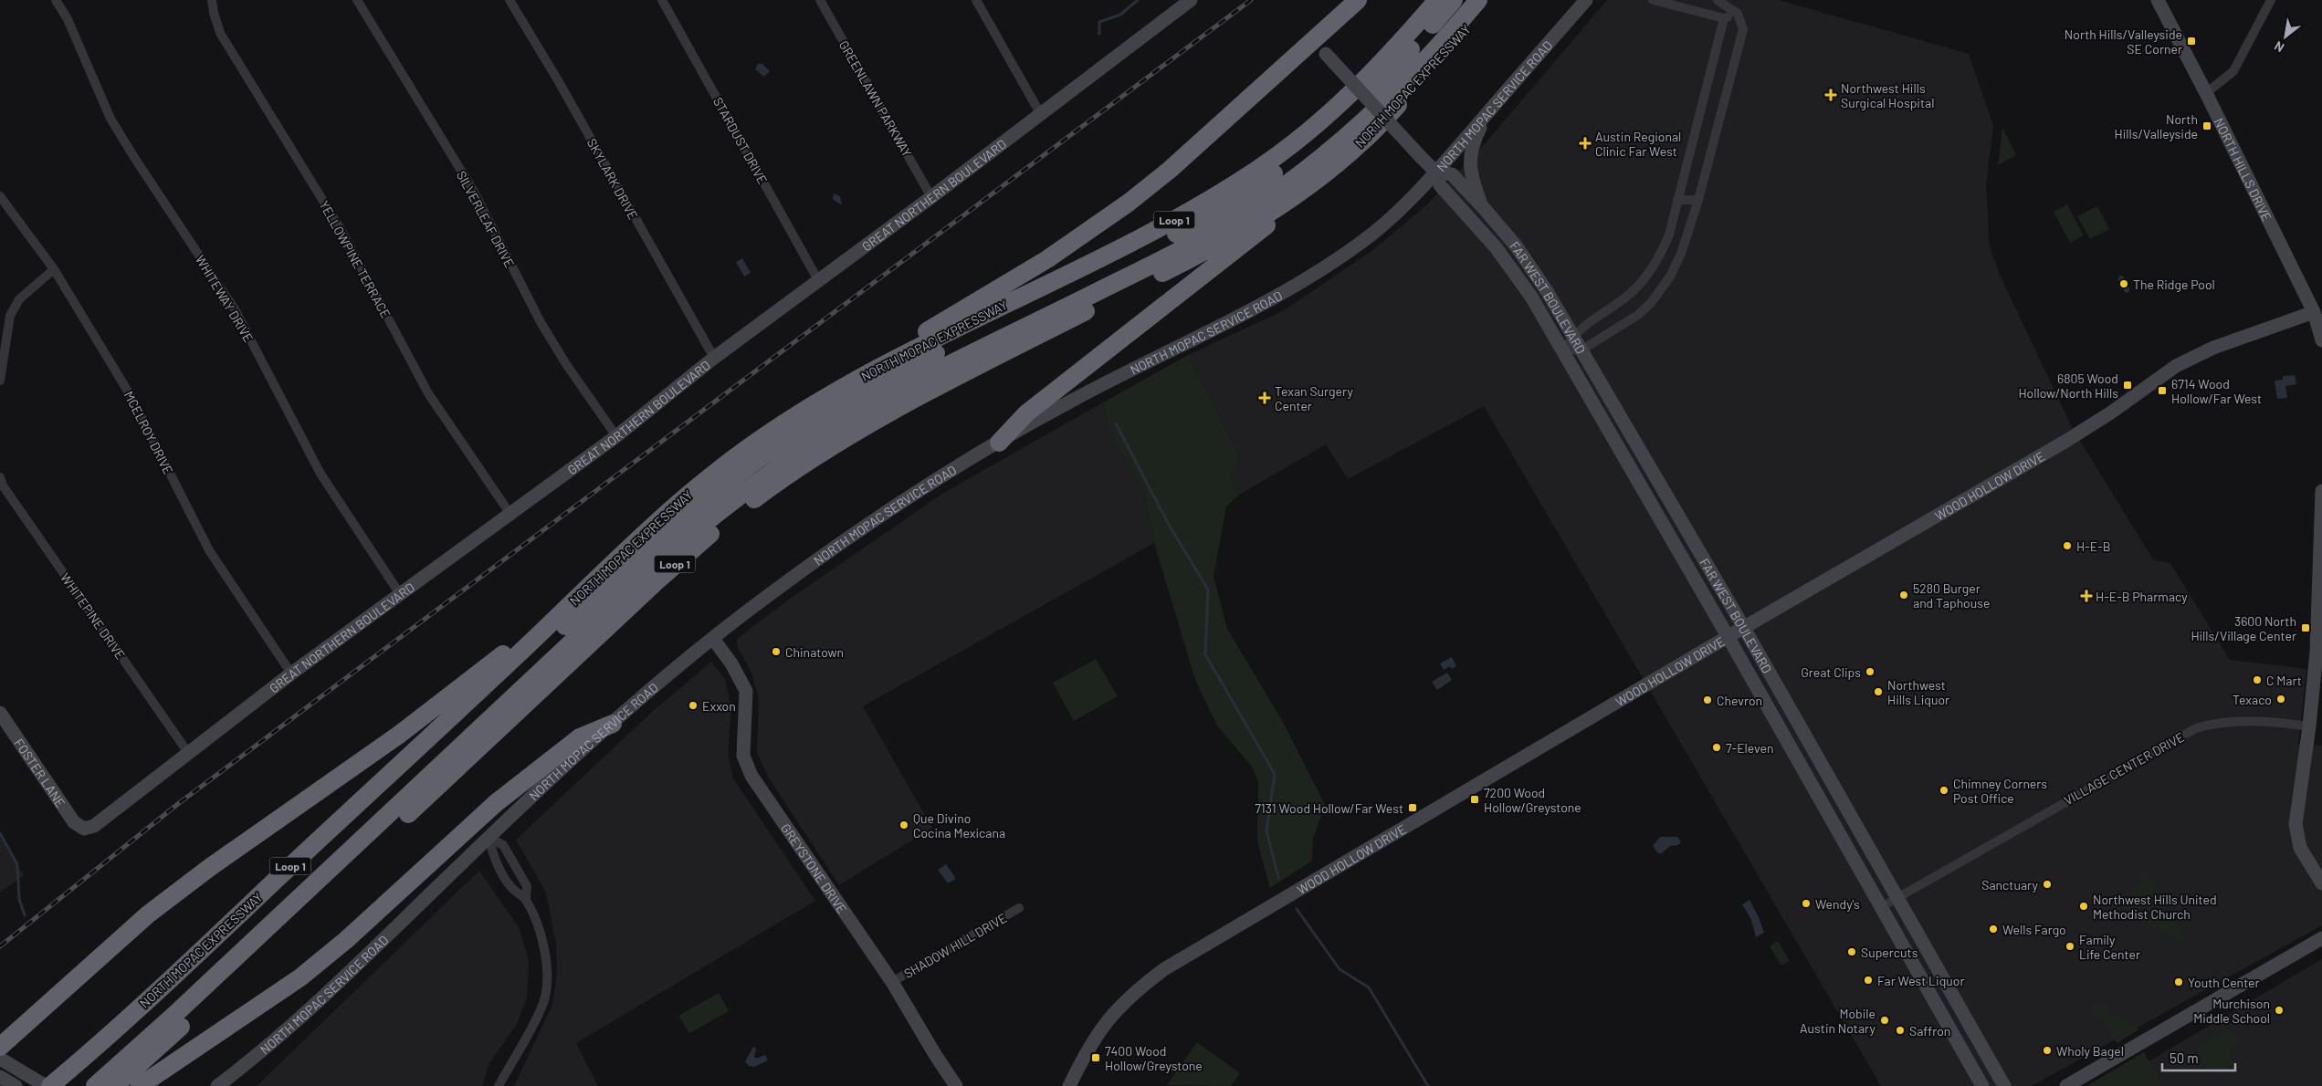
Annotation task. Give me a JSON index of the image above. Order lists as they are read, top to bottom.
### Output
{
  "streets": {
    "highway": ["NORTH MOPAC EXPRESSWAY", "Loop 1"],
    "street": [
      "GREENLAWN PARKWAY",
      "NORTH MOPAC SERVICE ROAD",
      "STARDUST DRIVE",
      "NORTH HILLS DRIVE",
      "SKYLARK DRIVE",
      "GREAT NORTHERN BOULEVARD",
      "SILVERLEAF DRIVE",
      "YELLOWPINE TERRACE",
      "FAR WEST BOULEVARD",
      "WHITEWAY DRIVE",
      "MCELROY DRIVE",
      "WOOD HOLLOW DRIVE",
      "WHITEPINE DRIVE",
      "VILLAGE CENTER DRIVE",
      "FOSTER LANE",
      "GREYSTONE DRIVE",
      "SHADOW HILL DRIVE"
    ]
  },
  "crossings": [
    ["GREENLAWN PARKWAY", "GREAT NORTHERN BOULEVARD"],
    ["NORTH MOPAC SERVICE ROAD", "FAR WEST BOULEVARD"],
    ["NORTH MOPAC SERVICE ROAD", "GREYSTONE DRIVE"],
    ["STARDUST DRIVE", "GREAT NORTHERN BOULEVARD"],
    ["NORTH HILLS DRIVE", "WOOD HOLLOW DRIVE"],
    ["SKYLARK DRIVE", "GREAT NORTHERN BOULEVARD"],
    ["GREAT NORTHERN BOULEVARD", "SILVERLEAF DRIVE"],
    ["GREAT NORTHERN BOULEVARD", "YELLOWPINE TERRACE"],
    ["GREAT NORTHERN BOULEVARD", "WHITEWAY DRIVE"],
    ["GREAT NORTHERN BOULEVARD", "MCELROY DRIVE"],
    ["GREAT NORTHERN BOULEVARD", "WHITEPINE DRIVE"],
    ["GREAT NORTHERN BOULEVARD", "FOSTER LANE"],
    ["FAR WEST BOULEVARD", "WOOD HOLLOW DRIVE"],
    ["FAR WEST BOULEVARD", "VILLAGE CENTER DRIVE"],
    ["GREYSTONE DRIVE", "SHADOW HILL DRIVE"]
  ],
  "places": {
    "transit": [
      "North Hills/Valleyside SE Corner",
      "North Hills/Valleyside",
      "6805 Wood Hollow/North Hills",
      "6714 Wood Hollow/Far West",
      "3600 North Hills/Village Center",
      "7200 Wood Hollow/Greystone",
      "7131 Wood Hollow/Far West",
      "7400 Wood Hollow/Greystone"
    ],
    "health": [
      "Northwest Hills Surgical Hospital",
      "Austin Regional Clinic Far West",
      "Texan Surgery Center",
      "H-E-B Pharmacy"
    ],
    "other": [
      "The Ridge Pool",
      "H-E-B",
      "5280 Burger and Taphouse",
      "Chinatown",
      "Great Clips",
      "C Mart",
      "Northwest Hills Liquor",
      "Texaco",
      "Chevron",
      "Exxon",
      "7-Eleven",
      "Chimney Corners Post Office",
      "Que Divino Cocina Mexicana",
      "Sanctuary",
      "Wendy's",
      "Northwest Hills United Methodist Church",
      "Wells Fargo",
      "Family Life Center",
      "Supercuts",
      "Far West Liquor",
      "Youth Center",
      "Murchison Middle School",
      "Mobile Austin Notary",
      "Saffron",
      "Wholy Bagel"
    ]
  },
  "scale_bar": "50 m",
  "north": "bottom left"
}
